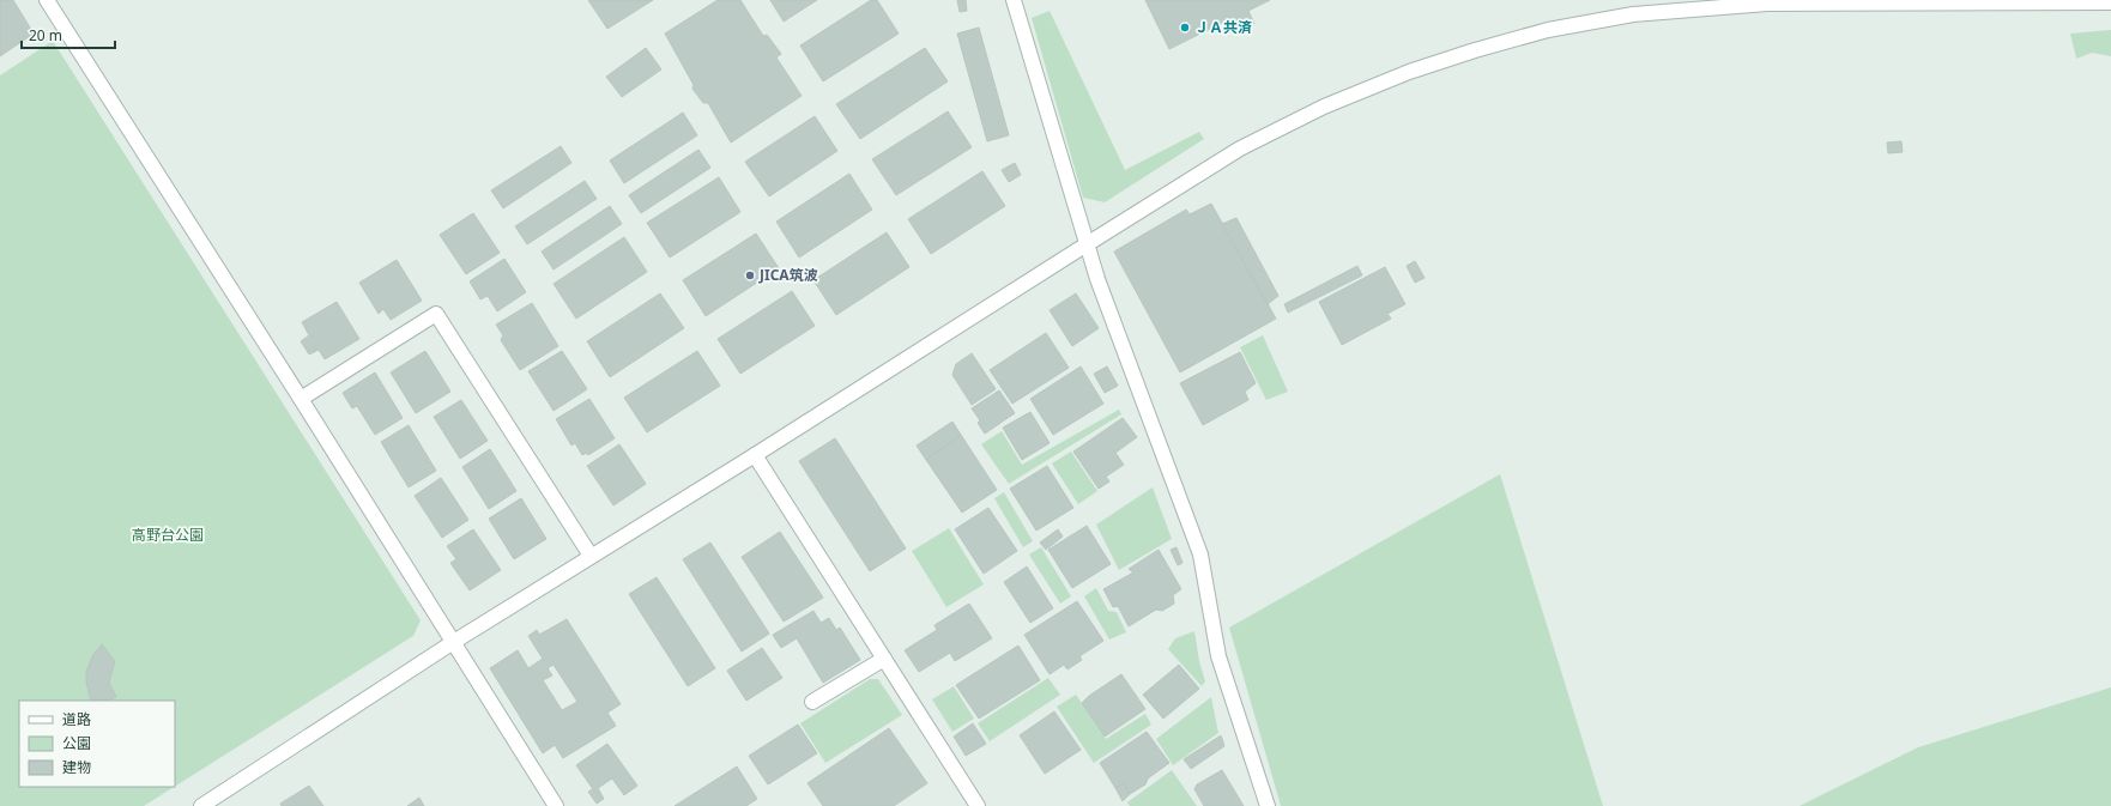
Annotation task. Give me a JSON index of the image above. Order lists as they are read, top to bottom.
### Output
{
  "parks": ["高野台公園"],
  "places": ["ＪＡ共済", "JICA筑波"],
  "legend": ["道路", "公園", "建物"],
  "scale_bar": "20 m"
}
